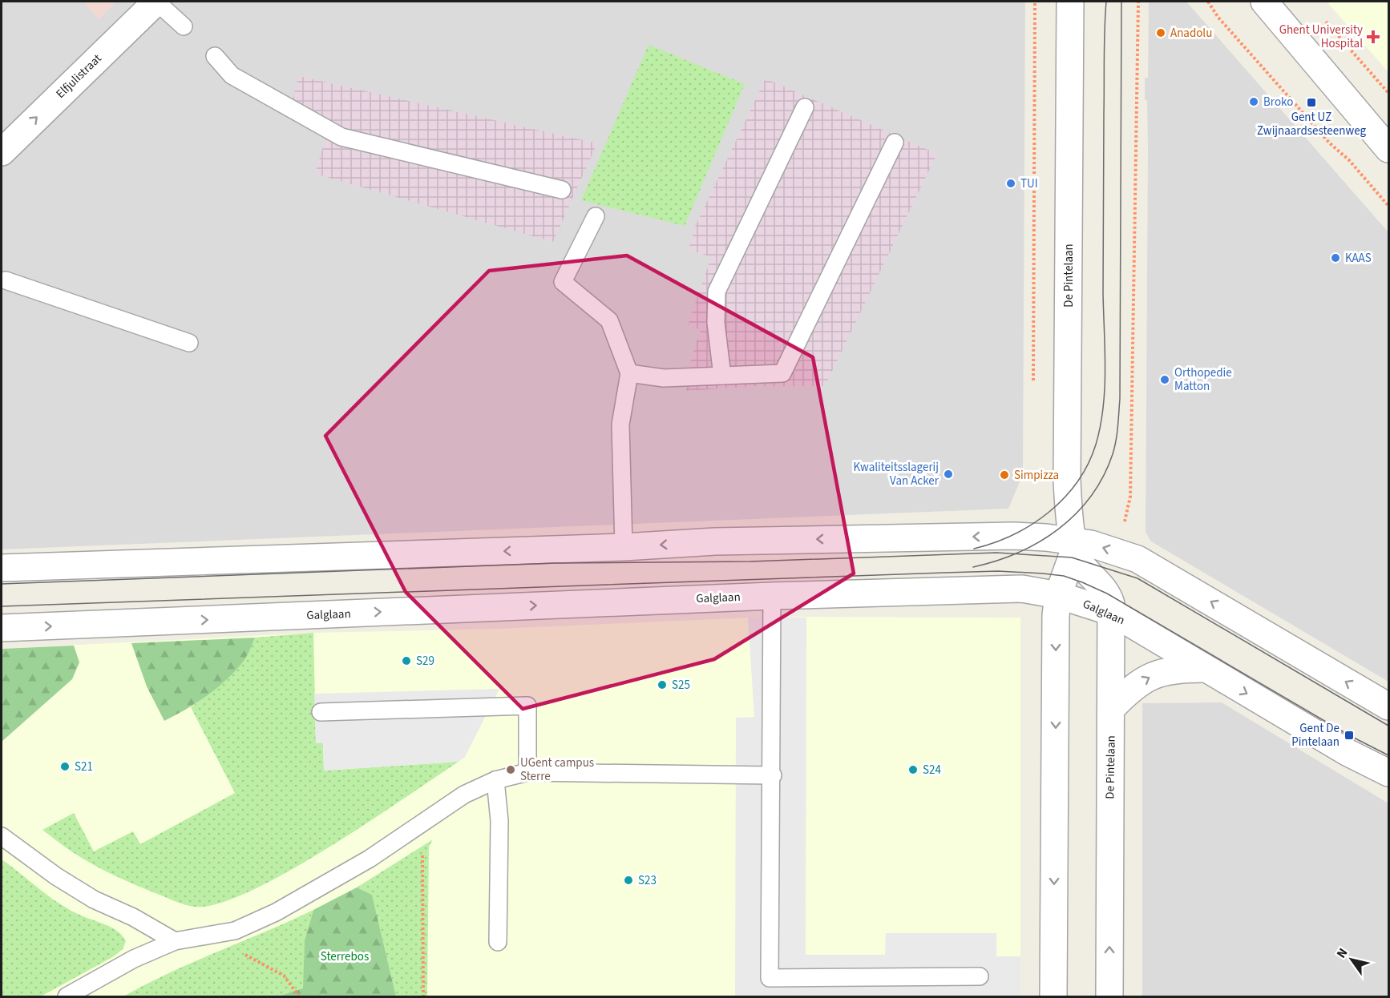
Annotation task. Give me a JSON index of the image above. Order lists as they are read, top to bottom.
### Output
{
  "streets": {
    "street": ["Elfjulistraat", "De Pintelaan", "Galglaan"]
  },
  "crossings": [
    ["De Pintelaan", "Galglaan"]
  ],
  "one_way": ["Elfjulistraat"],
  "parks": ["Sterrebos"],
  "places": {
    "other": [
      "Anadolu",
      "Broko",
      "TUI",
      "KAAS",
      "Orthopedie Matton",
      "Kwaliteitsslagerij Van Acker",
      "Simpizza",
      "S29",
      "S25",
      "S21",
      "UGent campus Sterre",
      "S24",
      "S23"
    ],
    "health": ["Ghent University Hospital"],
    "transit": ["Gent UZ Zwijnaardsesteenweg", "Gent De Pintelaan"]
  },
  "north": "top left"
}
